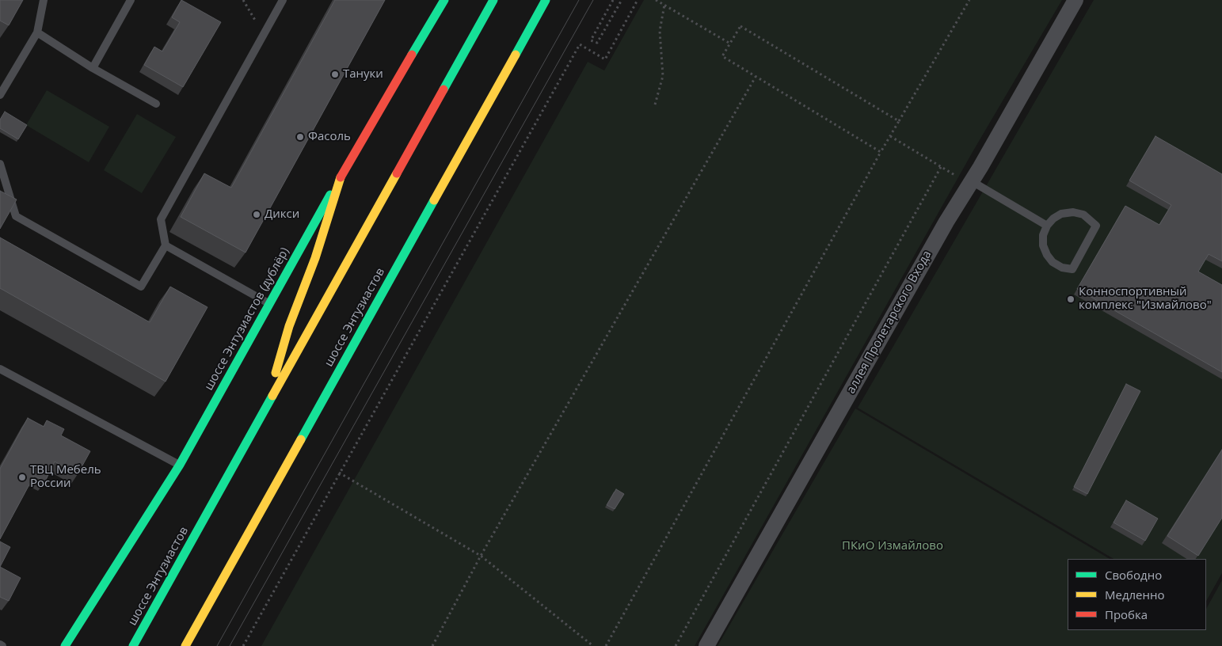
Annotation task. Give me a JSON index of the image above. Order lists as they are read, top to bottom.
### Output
{
  "streets": {
    "main road": ["шоссе Энтузиастов", "шоссе Энтузиастов (дублёр)"],
    "street": ["аллея Пролетарского Входа"]
  },
  "parks": ["ПКиО Измайлово"],
  "places": [
    "Тануки",
    "Фасоль",
    "Дикси",
    "Конноспортивный комплекс \"Измайлово\"",
    "ТВЦ Мебель России"
  ],
  "legend": ["Свободно", "Медленно", "Пробка"]
}
